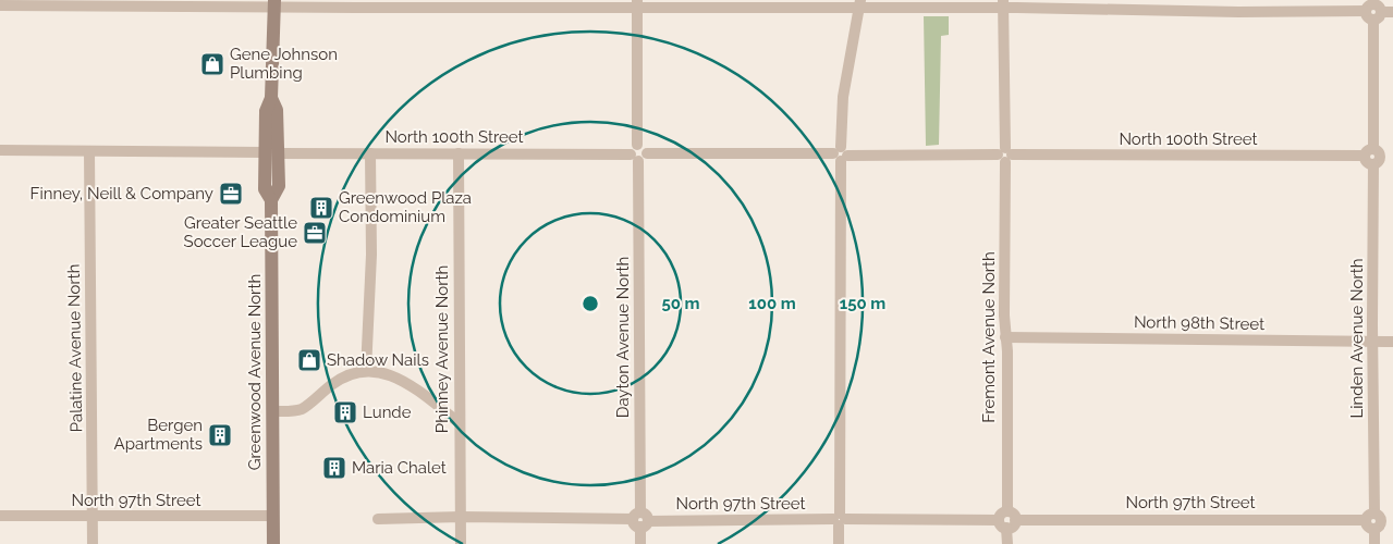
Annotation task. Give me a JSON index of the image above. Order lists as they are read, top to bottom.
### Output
{
  "streets": {
    "main road": ["Greenwood Avenue North"],
    "street": [
      "North 100th Street",
      "North 98th Street",
      "Dayton Avenue North",
      "Fremont Avenue North",
      "Linden Avenue North",
      "Palatine Avenue North",
      "Phinney Avenue North",
      "North 97th Street"
    ]
  },
  "crossings": [
    ["North 100th Street", "Dayton Avenue North"],
    ["North 100th Street", "Fremont Avenue North"],
    ["North 100th Street", "Linden Avenue North"],
    ["North 100th Street", "Palatine Avenue North"],
    ["North 100th Street", "Phinney Avenue North"],
    ["North 100th Street", "Greenwood Avenue North"],
    ["North 98th Street", "Fremont Avenue North"],
    ["North 98th Street", "Linden Avenue North"],
    ["Dayton Avenue North", "North 97th Street"],
    ["Fremont Avenue North", "North 97th Street"],
    ["Linden Avenue North", "North 97th Street"],
    ["Palatine Avenue North", "North 97th Street"],
    ["Phinney Avenue North", "North 97th Street"],
    ["Greenwood Avenue North", "North 97th Street"]
  ],
  "places": {
    "shop": ["Gene Johnson Plumbing", "Shadow Nails"],
    "office": ["Finney, Neill & Company", "Greater Seattle Soccer League"],
    "building": [
      "Greenwood Plaza Condominium",
      "Lunde",
      "Bergen Apartments",
      "Maria Chalet"
    ]
  },
  "rings": ["50 m", "100 m", "150 m"]
}
